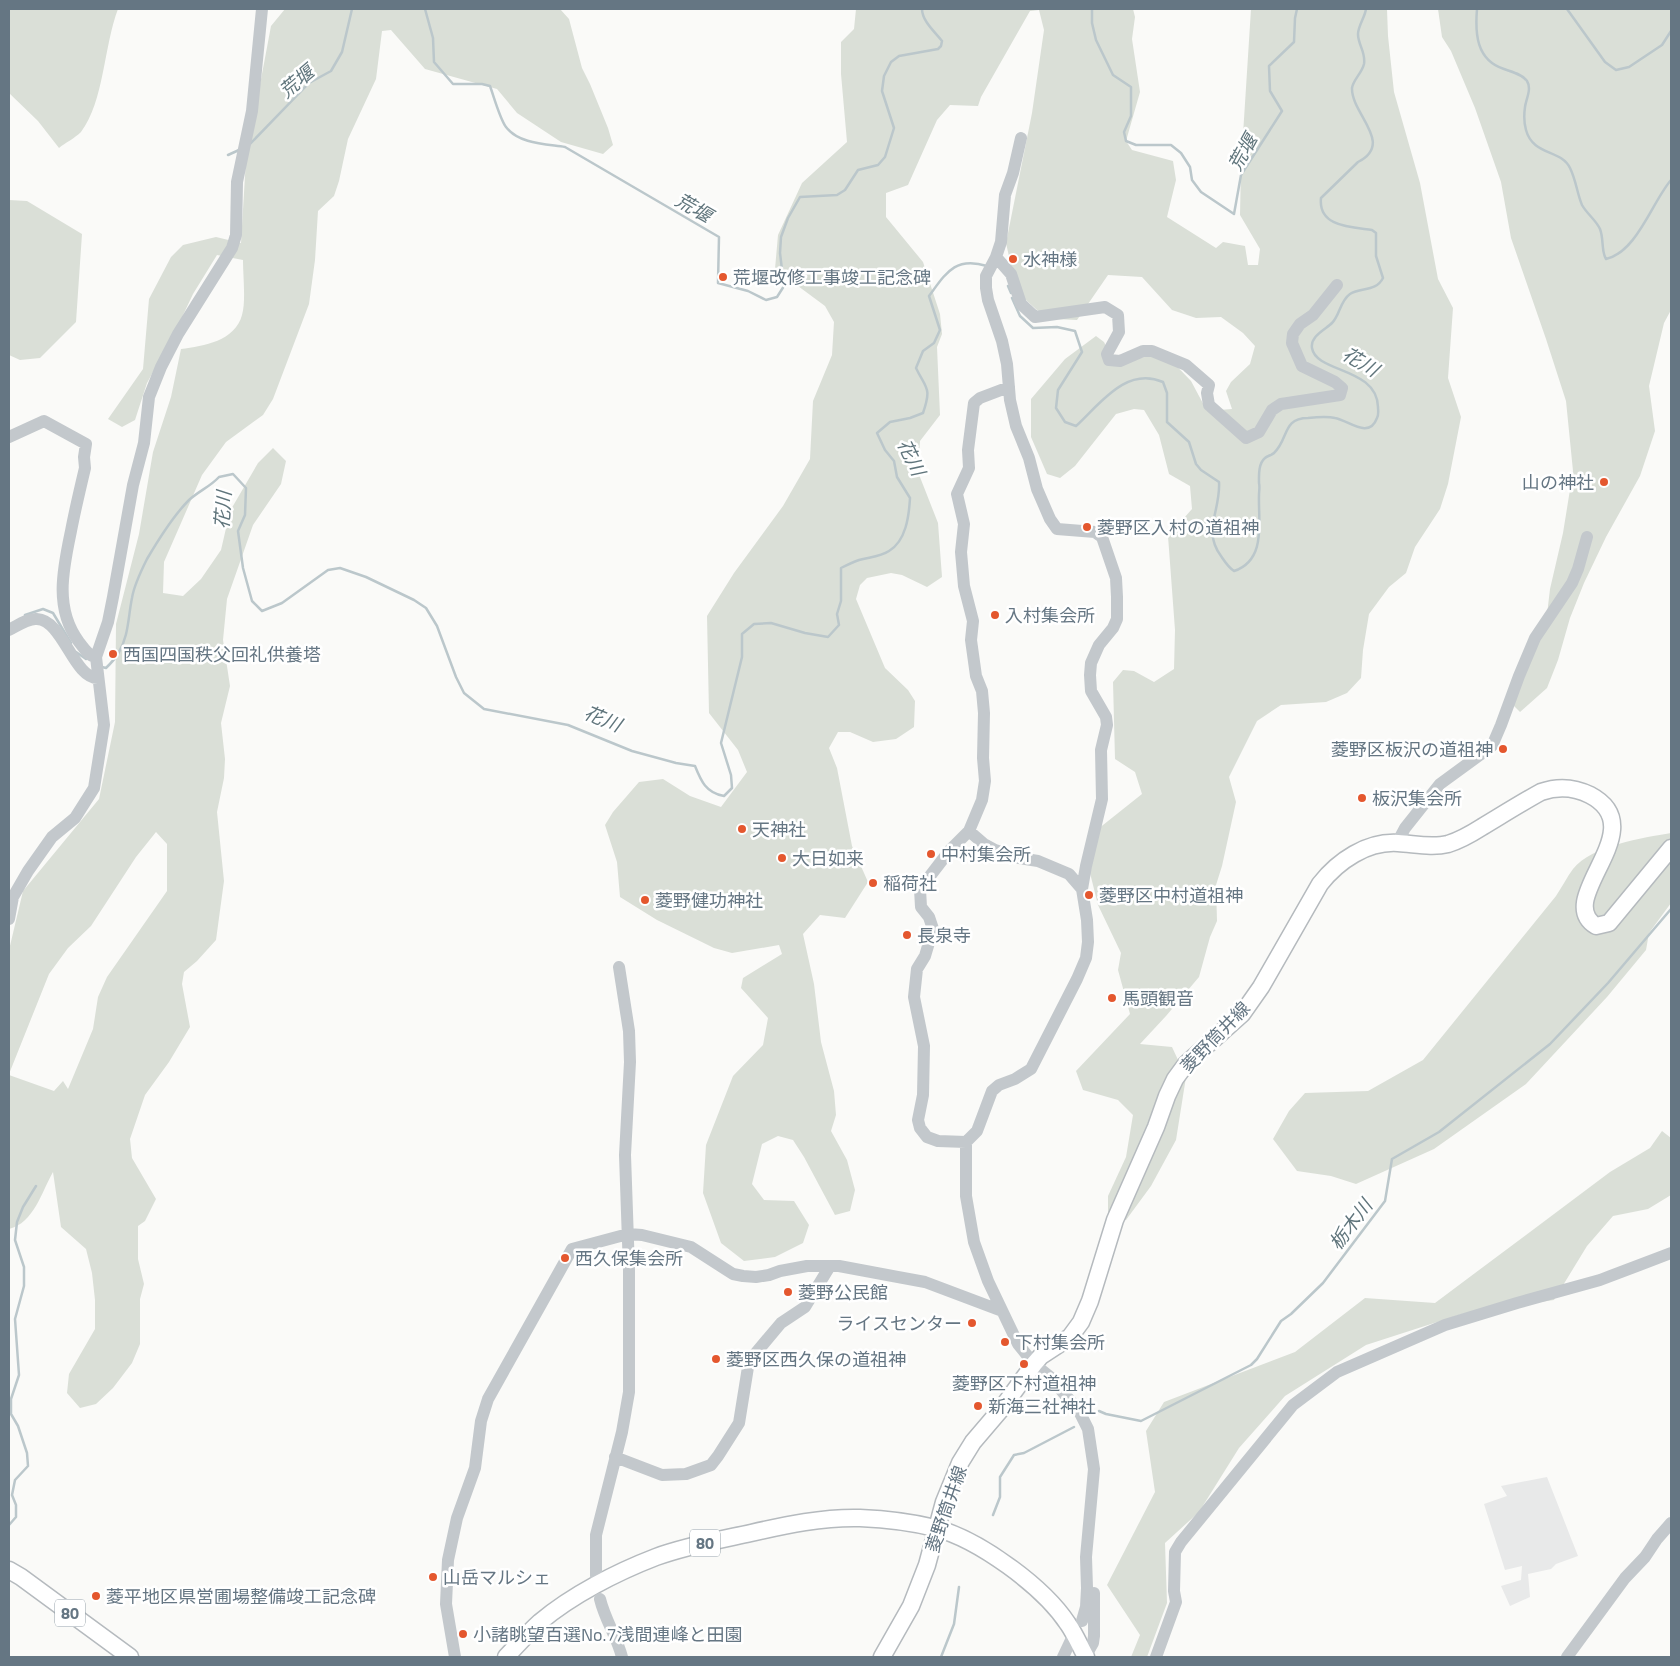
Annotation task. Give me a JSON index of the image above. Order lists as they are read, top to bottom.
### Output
{
  "streets": {
    "main road": ["菱野筒井線", "80"]
  },
  "crossings": [
    ["菱野筒井線", "80"]
  ],
  "water": ["荒堰", "花川", "栃木川"],
  "places": [
    "水神様",
    "荒堰改修工事竣工記念碑",
    "山の神社",
    "菱野区入村の道祖神",
    "入村集会所",
    "西国四国秩父回礼供養塔",
    "菱野区板沢の道祖神",
    "板沢集会所",
    "天神社",
    "中村集会所",
    "大日如来",
    "稲荷社",
    "菱野区中村道祖神",
    "菱野健功神社",
    "長泉寺",
    "馬頭観音",
    "西久保集会所",
    "菱野公民館",
    "ライスセンター",
    "下村集会所",
    "菱野区西久保の道祖神",
    "菱野区下村道祖神",
    "新海三社神社",
    "山岳マルシェ",
    "菱平地区県営圃場整備竣工記念碑",
    "小諸眺望百選No.7浅間連峰と田園"
  ]
}
